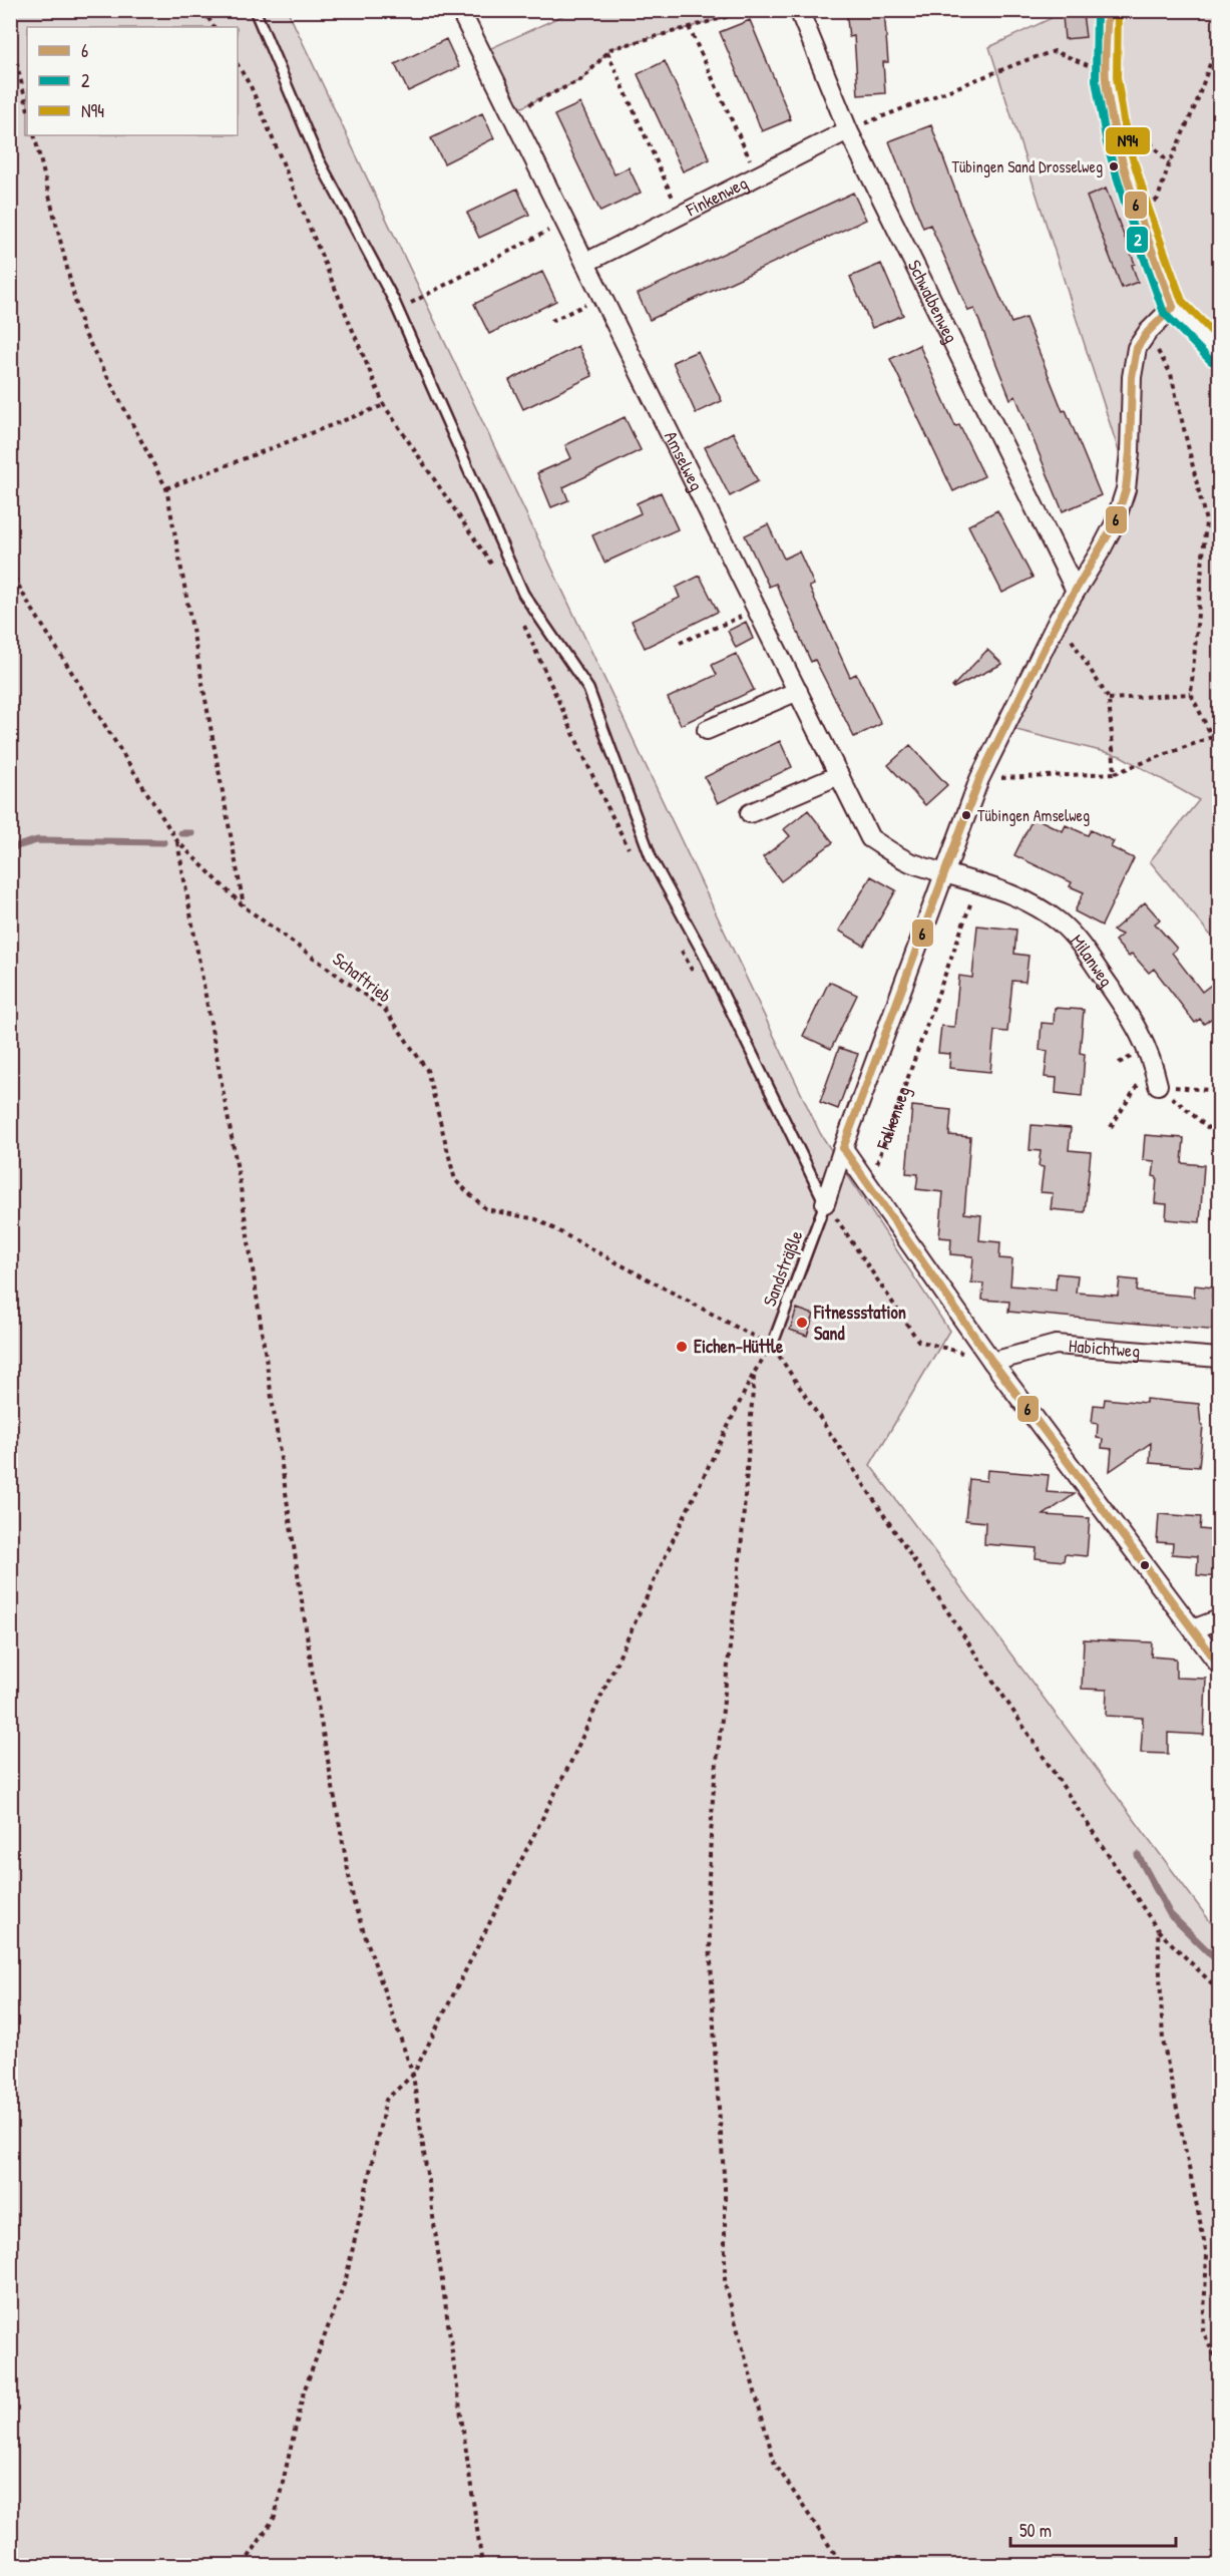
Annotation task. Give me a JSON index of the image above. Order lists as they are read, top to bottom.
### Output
{
  "streets": {
    "street": [
      "Finkenweg",
      "Schwalbenweg",
      "Amselweg",
      "Milanweg",
      "Falkenweg",
      "Habichtweg"
    ],
    "lane": ["Sandsträßle"],
    "path": ["Schaftrieb"]
  },
  "crossings": [
    ["Finkenweg", "Schwalbenweg"],
    ["Finkenweg", "Amselweg"],
    ["Amselweg", "Milanweg"],
    ["Milanweg", "Falkenweg"],
    ["Schaftrieb", "Sandsträßle"],
    ["Falkenweg", "Habichtweg"]
  ],
  "places": [
    "Tübingen Sand Drosselweg",
    "Tübingen Amselweg",
    "Fitnessstation Sand",
    "Eichen-Hüttle"
  ],
  "lines": ["transit line 6", "transit line 2", "transit line N94"],
  "legend": ["6", "2", "N94"],
  "scale_bar": "50 m"
}
